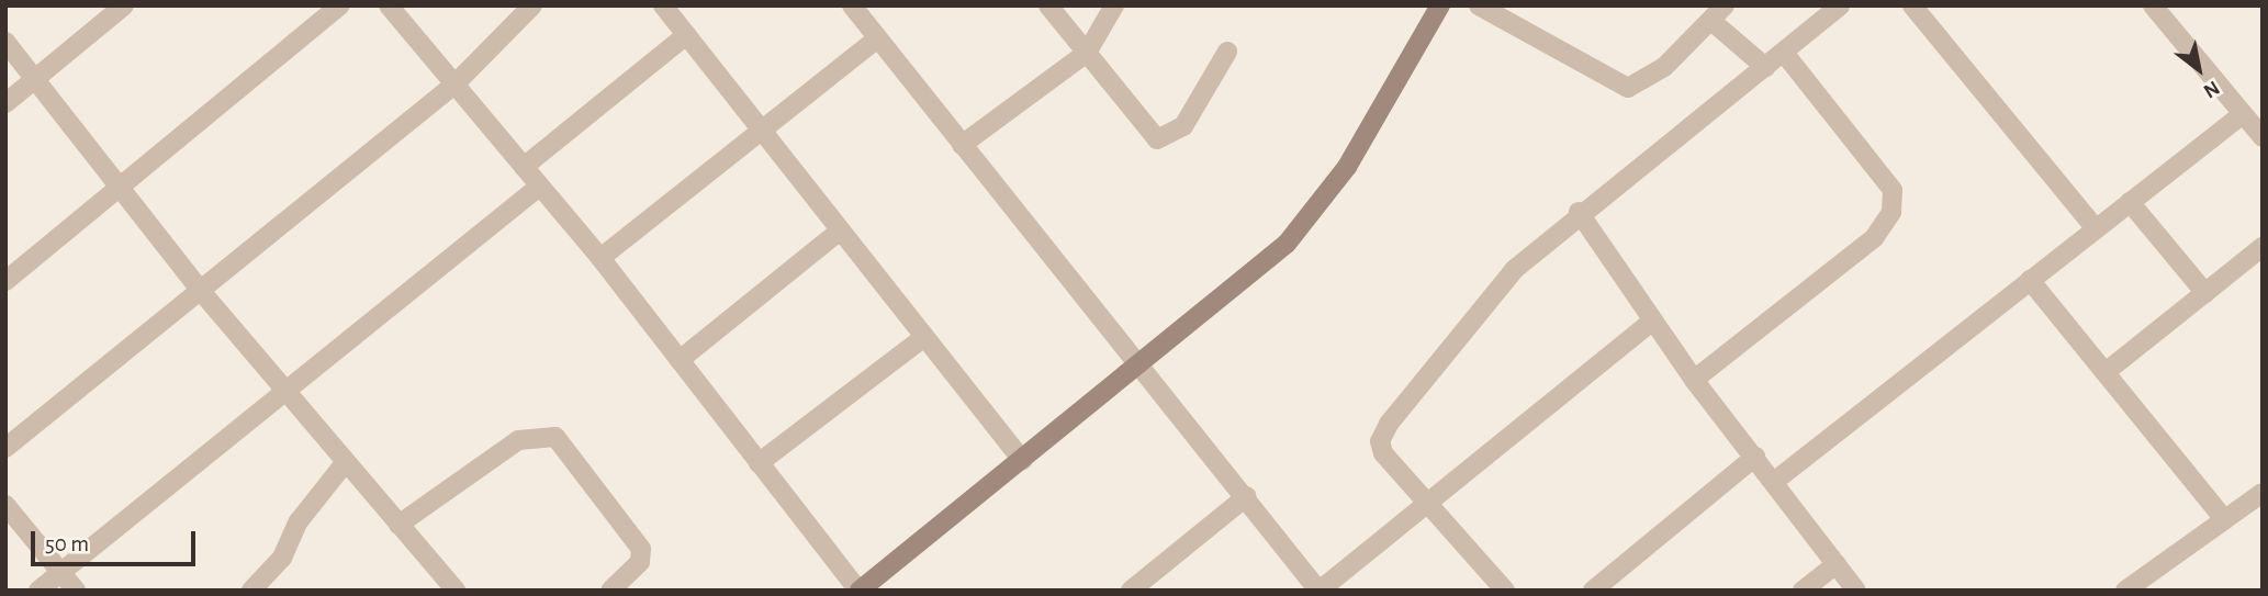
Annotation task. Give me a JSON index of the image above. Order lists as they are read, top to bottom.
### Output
{
  "scale_bar": "50 m",
  "north": "bottom right"
}
